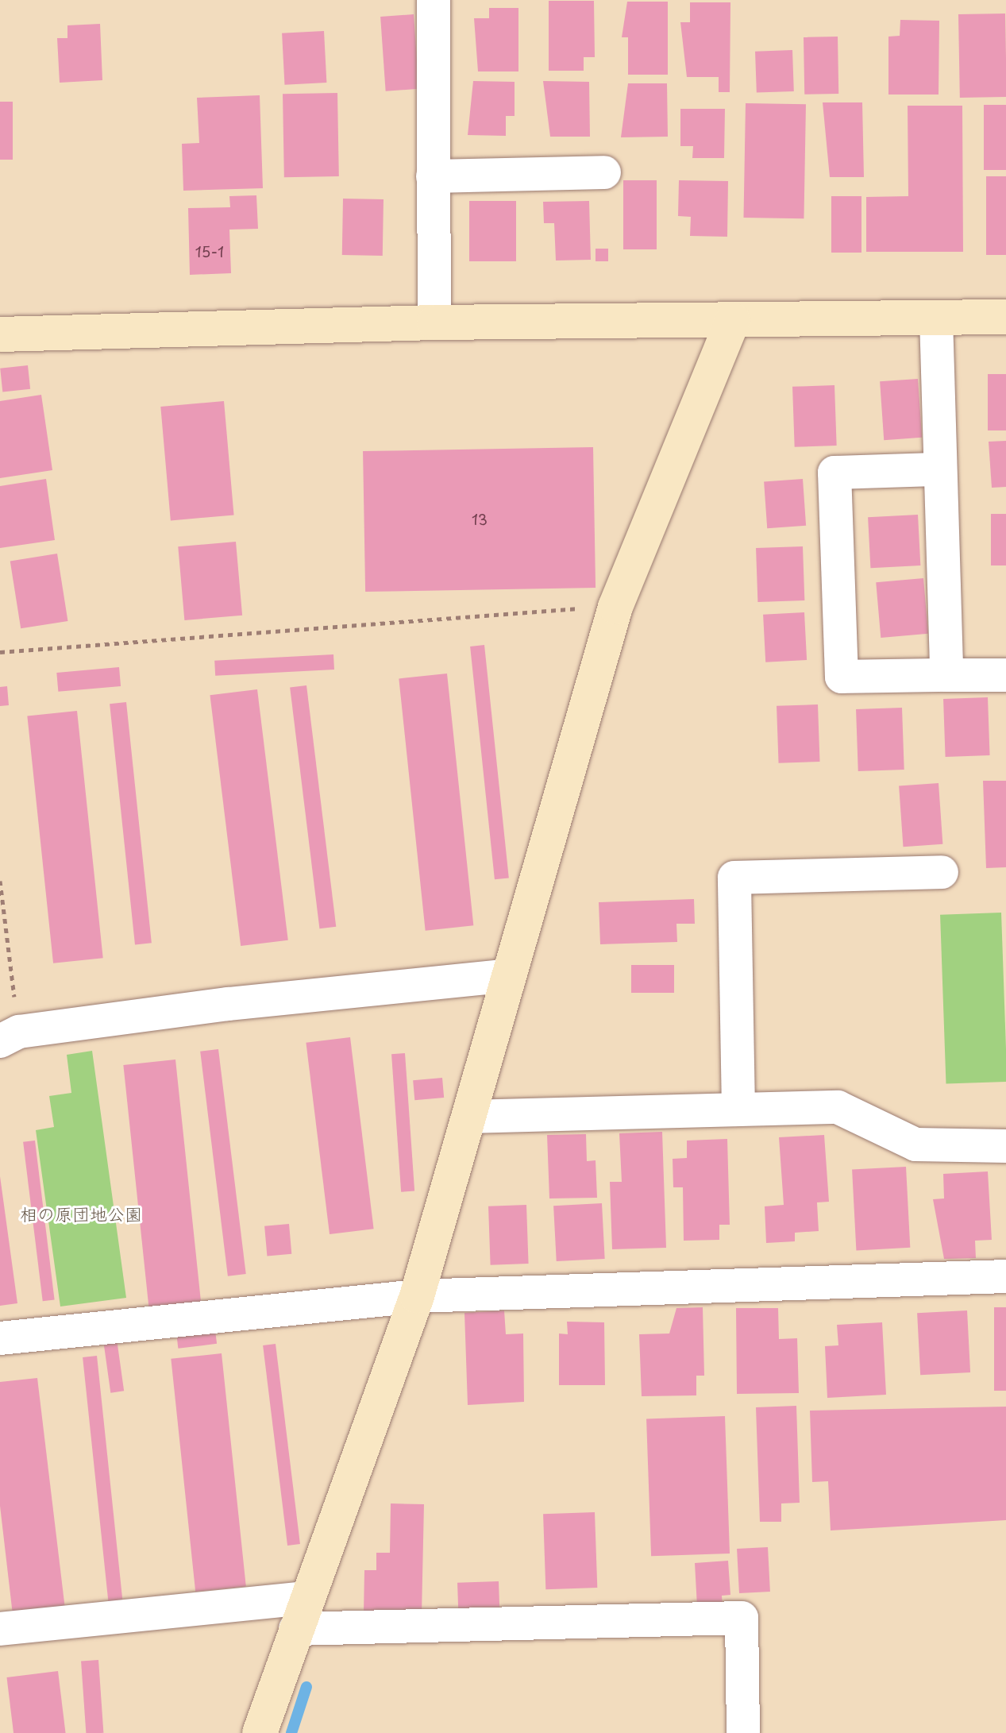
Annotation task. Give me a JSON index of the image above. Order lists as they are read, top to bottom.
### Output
{
  "parks": ["相の原団地公園"],
  "house_numbers": ["15-1", "13"]
}
